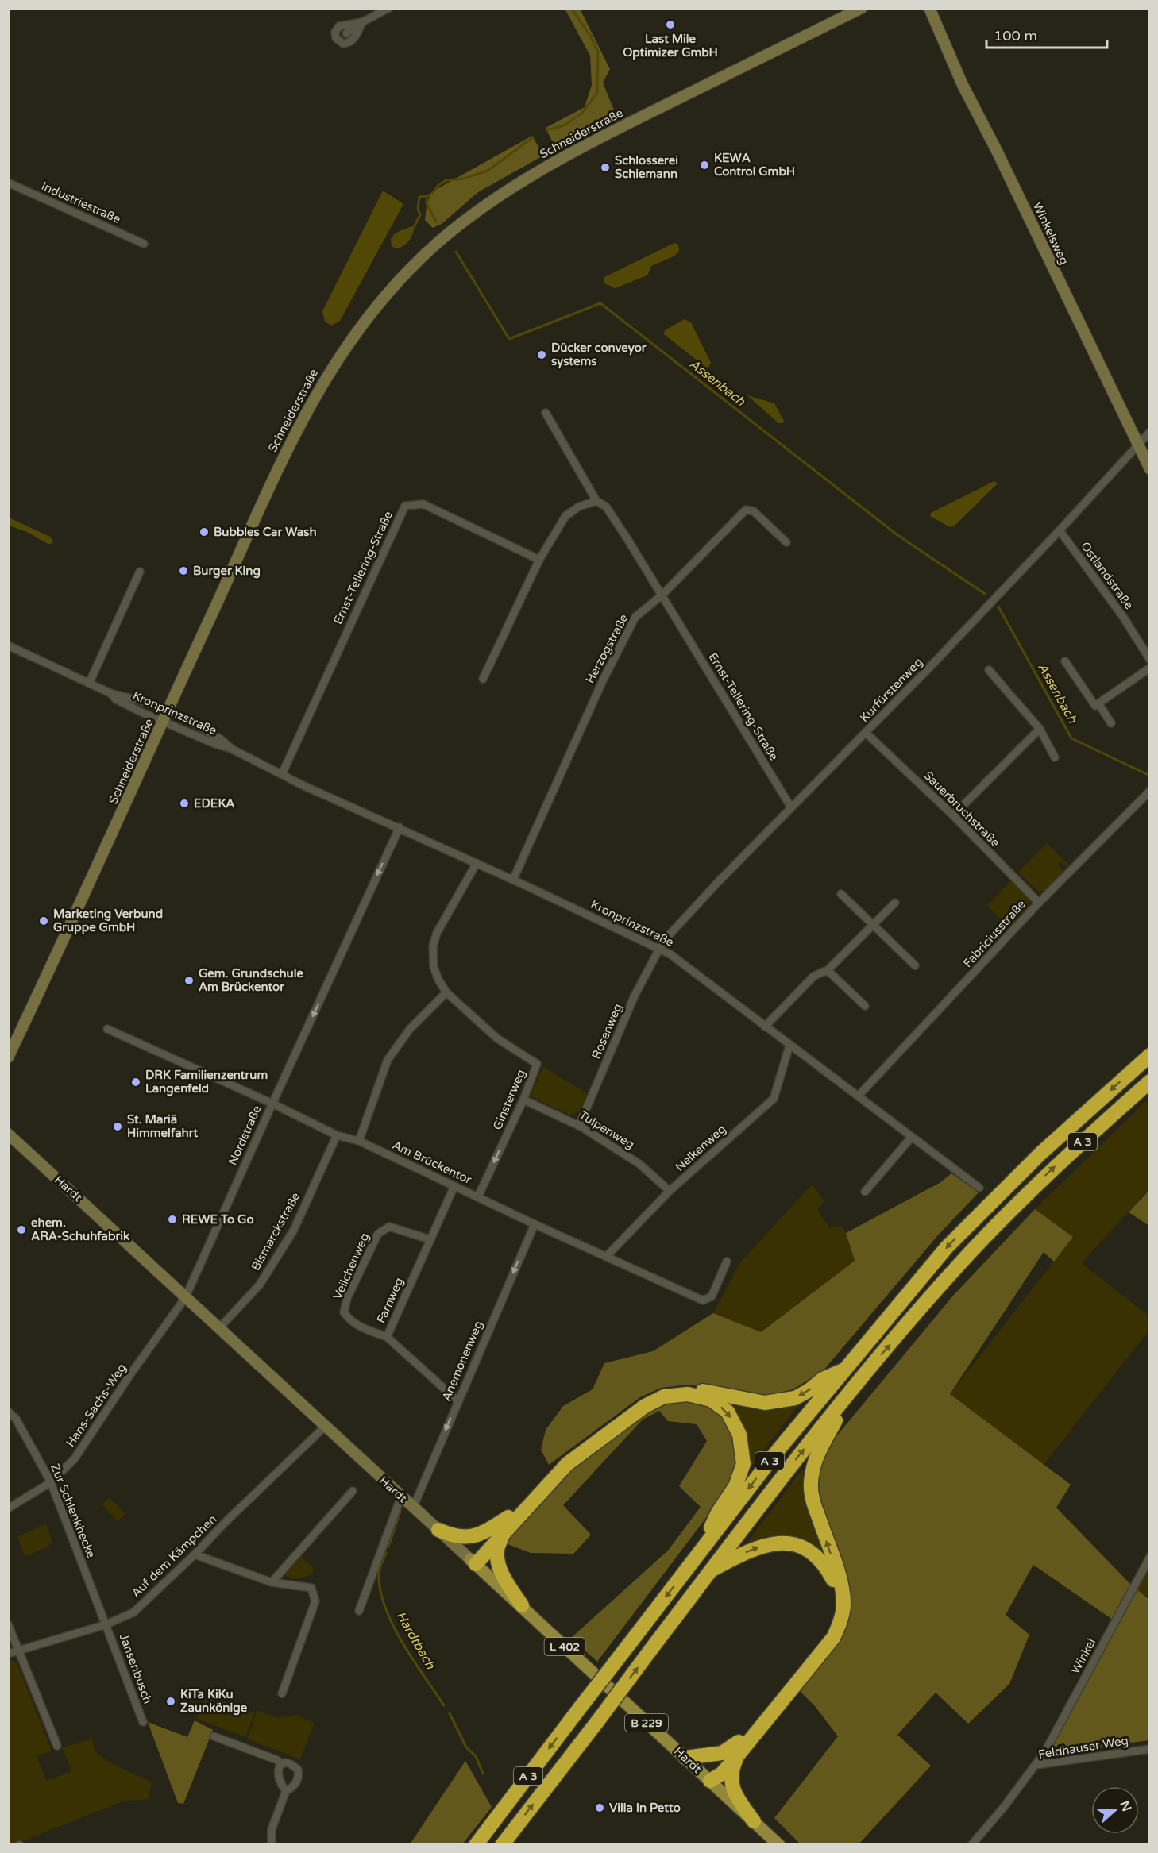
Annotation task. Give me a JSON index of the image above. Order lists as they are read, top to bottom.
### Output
{
  "streets": {
    "highway": ["A 3"],
    "main road": [
      "Schneiderstraße",
      "Winkelsweg",
      "Hardt",
      "L 402",
      "B 229"
    ],
    "street": [
      "Industriestraße",
      "Ernst-Tellering-Straße",
      "Ostlandstraße",
      "Herzogstraße",
      "Kurfürstenweg",
      "Kronprinzstraße",
      "Sauerbruchstraße",
      "Fabriciusstraße",
      "Rosenweg",
      "Ginsterweg",
      "Tulpenweg",
      "Nordstraße",
      "Nelkenweg",
      "Am Brückentor",
      "Bismarckstraße",
      "Veilchenweg",
      "Farnweg",
      "Anemonenweg",
      "Hans-Sachs-Weg",
      "Zur Schlenkhecke",
      "Auf dem Kämpchen",
      "Winkel",
      "Jansenbusch",
      "Feldhauser Weg"
    ]
  },
  "crossings": [
    ["Schneiderstraße", "Kronprinzstraße"],
    ["Winkelsweg", "Kurfürstenweg"],
    ["Ernst-Tellering-Straße", "Herzogstraße"],
    ["Ernst-Tellering-Straße", "Kurfürstenweg"],
    ["Ernst-Tellering-Straße", "Kronprinzstraße"],
    ["Ostlandstraße", "Kurfürstenweg"],
    ["Herzogstraße", "Kronprinzstraße"],
    ["Kurfürstenweg", "Kronprinzstraße"],
    ["Kurfürstenweg", "Sauerbruchstraße"],
    ["Kurfürstenweg", "Rosenweg"],
    ["Kronprinzstraße", "Fabriciusstraße"],
    ["Kronprinzstraße", "Rosenweg"],
    ["Kronprinzstraße", "Nordstraße"],
    ["Kronprinzstraße", "Nelkenweg"],
    ["Sauerbruchstraße", "Fabriciusstraße"],
    ["Rosenweg", "Tulpenweg"],
    ["Ginsterweg", "Tulpenweg"],
    ["Ginsterweg", "Am Brückentor"],
    ["Tulpenweg", "Nelkenweg"],
    ["Nordstraße", "Am Brückentor"],
    ["Nordstraße", "Hardt"],
    ["Nordstraße", "Hans-Sachs-Weg"],
    ["Nelkenweg", "Am Brückentor"],
    ["Am Brückentor", "Bismarckstraße"],
    ["Am Brückentor", "Farnweg"],
    ["Am Brückentor", "Anemonenweg"],
    ["Hardt", "Bismarckstraße"],
    ["Hardt", "Anemonenweg"],
    ["Hardt", "Hans-Sachs-Weg"],
    ["Hardt", "Auf dem Kämpchen"],
    ["Veilchenweg", "Farnweg"],
    ["Farnweg", "Anemonenweg"],
    ["Hans-Sachs-Weg", "Zur Schlenkhecke"],
    ["Zur Schlenkhecke", "Auf dem Kämpchen"],
    ["Zur Schlenkhecke", "Jansenbusch"],
    ["Auf dem Kämpchen", "Jansenbusch"],
    ["Winkel", "Feldhauser Weg"]
  ],
  "one_way": ["Ginsterweg", "Nordstraße", "Anemonenweg"],
  "water": ["Assenbach", "Hardtbach"],
  "places": [
    "Last Mile Optimizer GmbH",
    "KEWA Control GmbH",
    "Schlosserei Schiemann",
    "Dücker conveyor systems",
    "Bubbles Car Wash",
    "Burger King",
    "EDEKA",
    "Marketing Verbund Gruppe GmbH",
    "Gem. Grundschule Am Brückentor",
    "DRK Familienzentrum Langenfeld",
    "St. Mariä Himmelfahrt",
    "REWE To Go",
    "ehem. ARA-Schuhfabrik",
    "KiTa KiKu Zaunkönige",
    "Villa In Petto"
  ],
  "scale_bar": "100 m",
  "north": "right"
}
